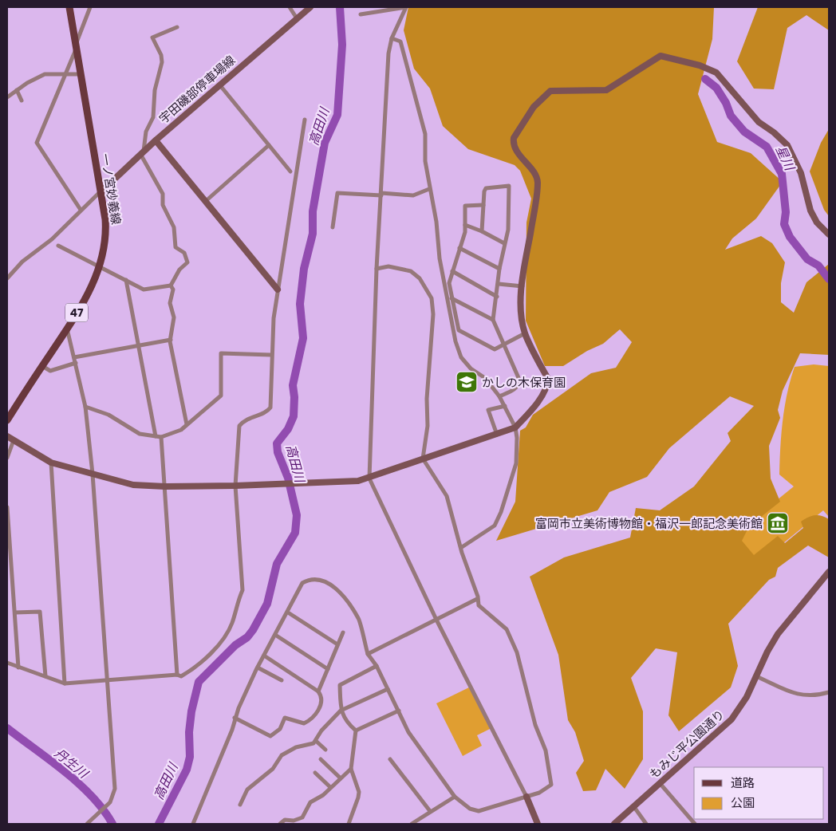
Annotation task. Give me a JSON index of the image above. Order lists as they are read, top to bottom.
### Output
{
  "streets": {
    "main road": ["一ノ宮妙義線", "47"],
    "street": ["宇田磯部停車場線", "もみじ平公園通り"]
  },
  "crossings": [
    ["宇田磯部停車場線", "一ノ宮妙義線"]
  ],
  "water": ["高田川", "星川", "丹生川"],
  "places": {
    "school or university": ["かしの木保育園"],
    "museum": ["富岡市立美術博物館・福沢一郎記念美術館"]
  },
  "legend": ["道路", "公園"]
}
